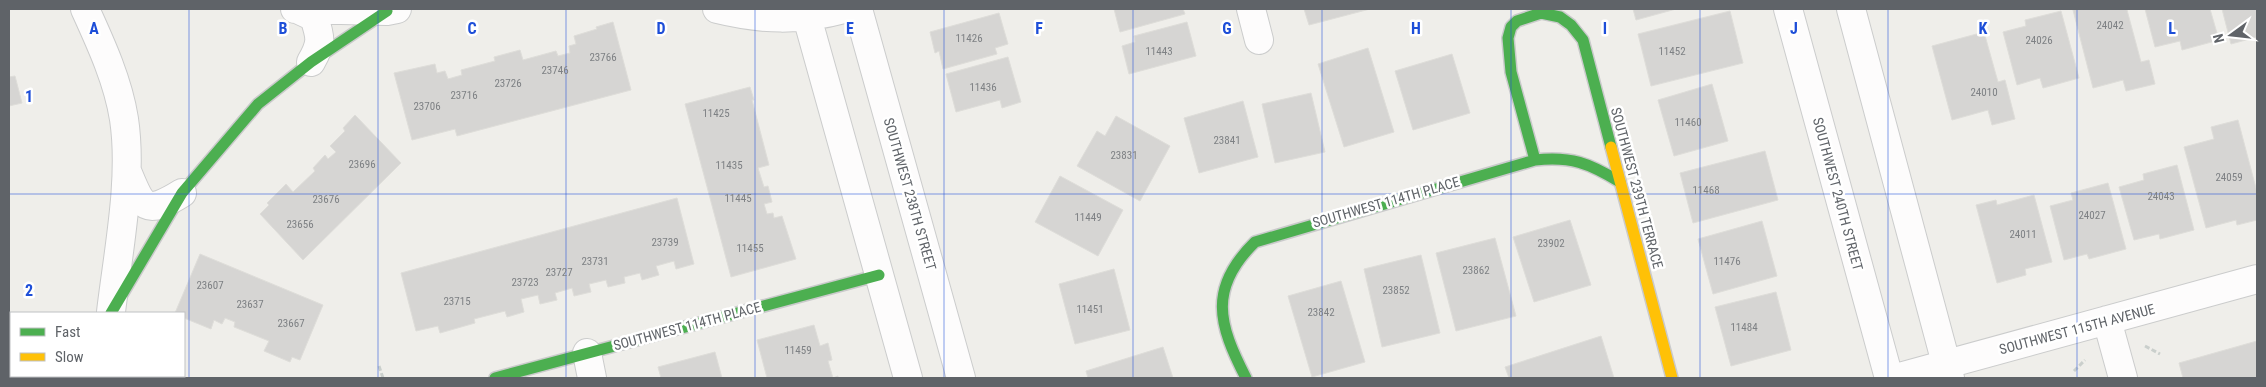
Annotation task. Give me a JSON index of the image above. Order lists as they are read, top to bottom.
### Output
{
  "streets": {
    "street": [
      "SOUTHWEST 239TH TERRACE",
      "SOUTHWEST 238TH STREET",
      "SOUTHWEST 240TH STREET",
      "SOUTHWEST 114TH PLACE",
      "SOUTHWEST 115TH AVENUE"
    ]
  },
  "crossings": [
    ["SOUTHWEST 239TH TERRACE", "SOUTHWEST 114TH PLACE"]
  ],
  "house_numbers": [
    "24042",
    "11426",
    "24026",
    "11443",
    "11452",
    "23766",
    "23746",
    "23726",
    "11436",
    "24010",
    "23716",
    "23706",
    "11425",
    "11460",
    "23841",
    "23831",
    "23696",
    "11435",
    "24059",
    "11468",
    "24043",
    "11445",
    "23676",
    "24027",
    "11449",
    "23656",
    "24011",
    "23739",
    "23902",
    "11455",
    "23731",
    "11476",
    "23862",
    "23727",
    "23723",
    "23607",
    "23852",
    "23715",
    "23637",
    "11451",
    "23842",
    "23667",
    "11484",
    "11459"
  ],
  "legend": ["Fast", "Slow"],
  "north": "left",
  "grid": {
    "columns": [
      "A",
      "B",
      "C",
      "D",
      "E",
      "F",
      "G",
      "H",
      "I",
      "J",
      "K",
      "L"
    ],
    "rows": ["1", "2"]
  }
}
